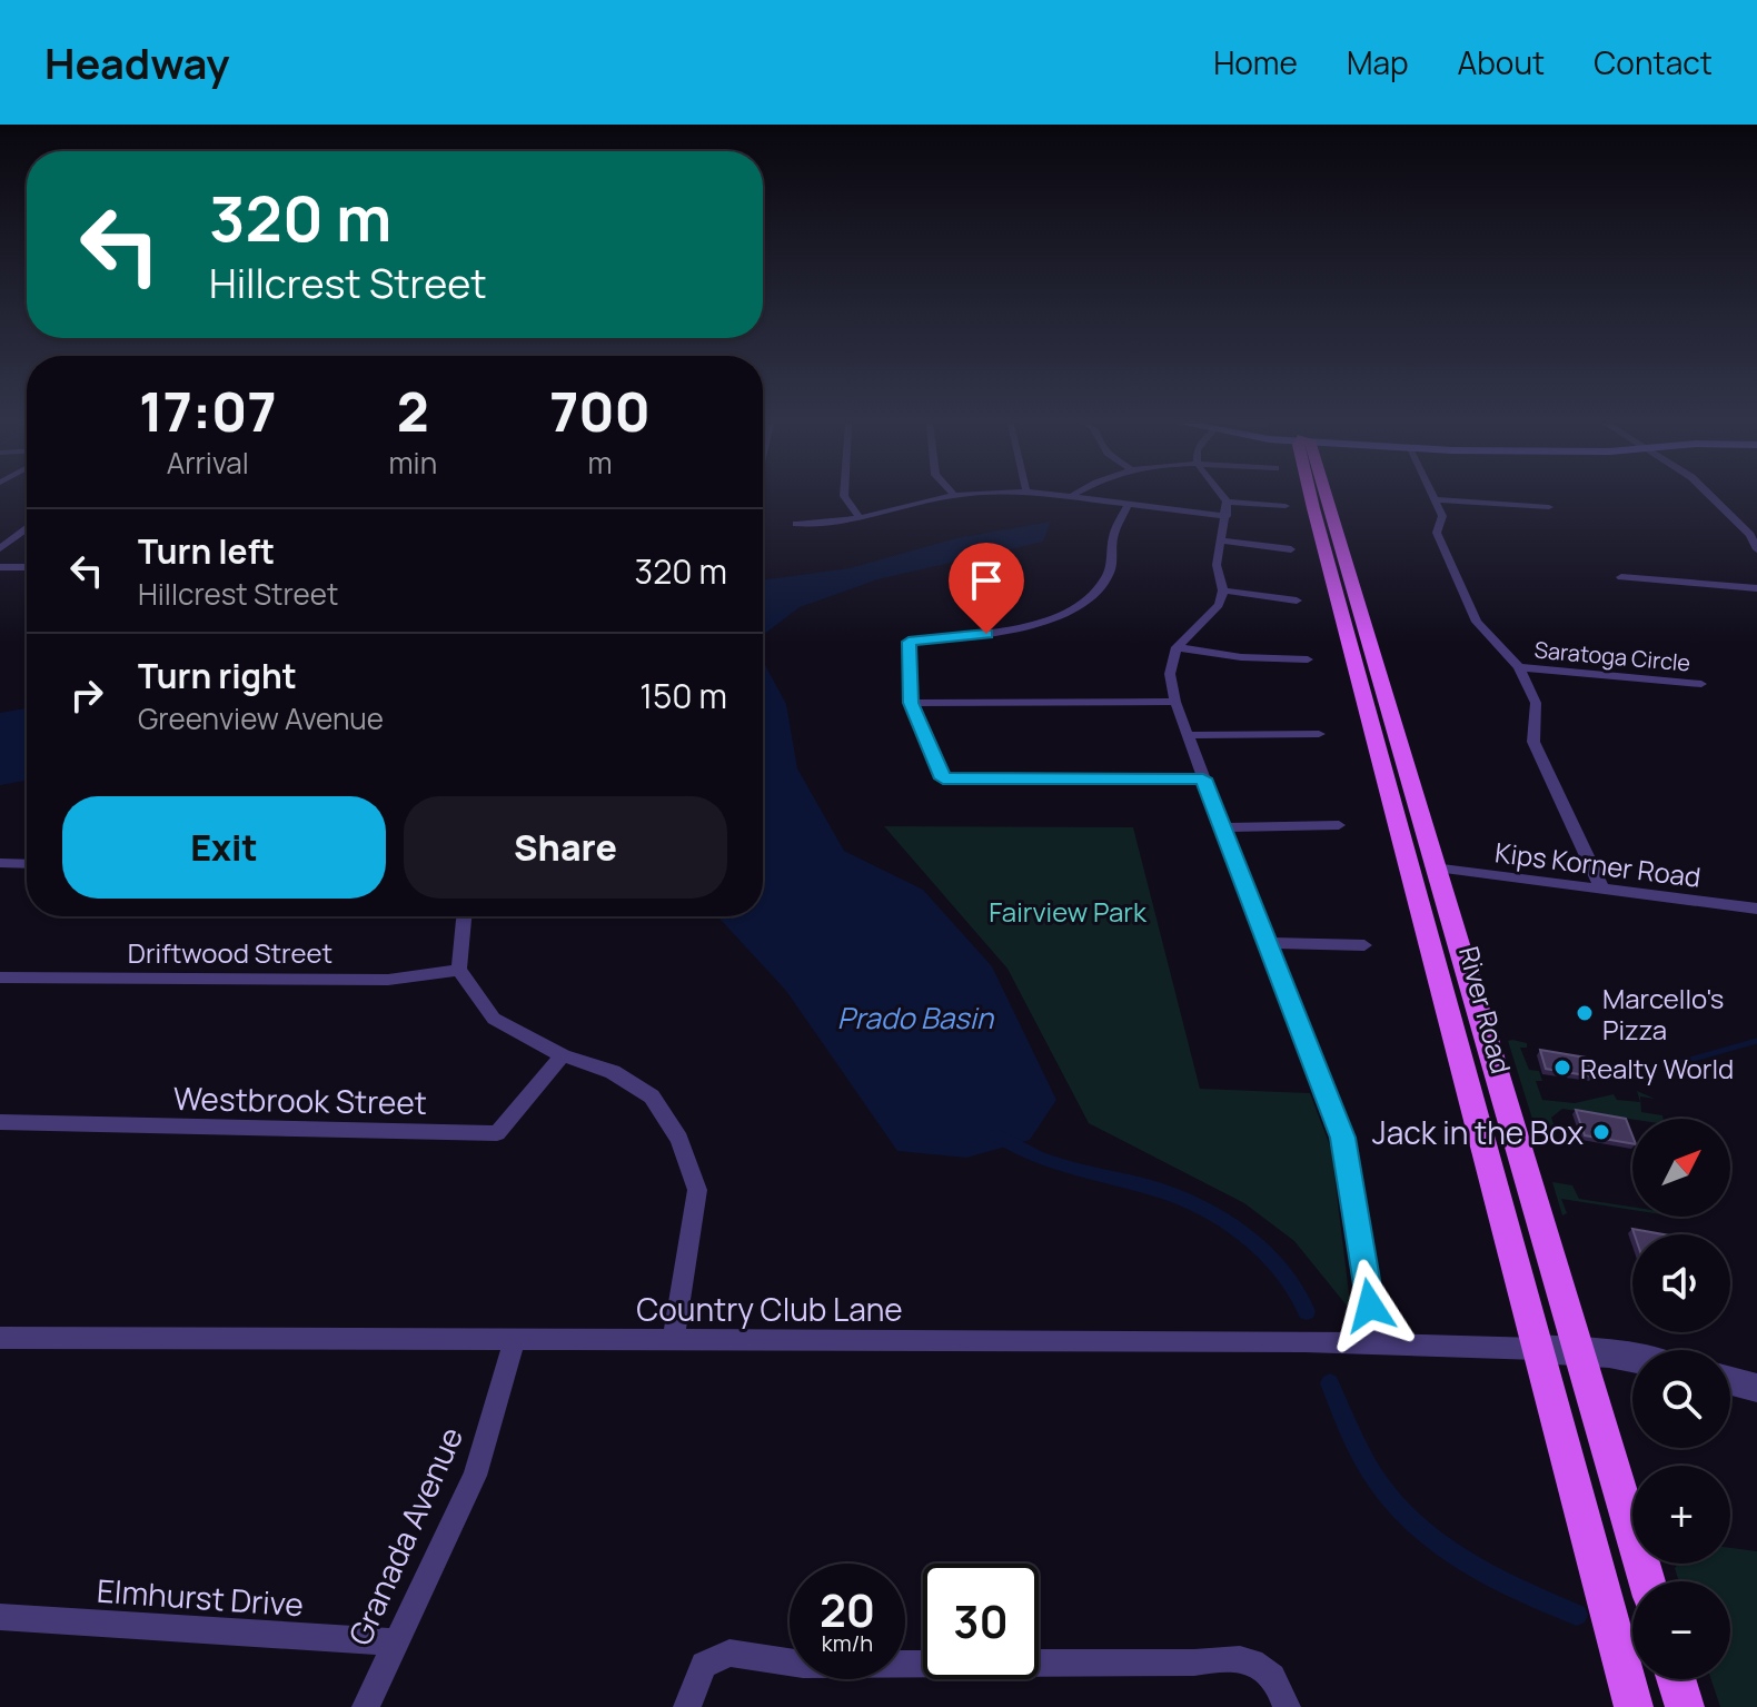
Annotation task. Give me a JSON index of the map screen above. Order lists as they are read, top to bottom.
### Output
{
  "streets": {
    "main road": ["River Road"],
    "street": [
      "Saratoga Circle",
      "Kips Korner Road",
      "Driftwood Street",
      "Westbrook Street",
      "Country Club Lane",
      "Granada Avenue",
      "Elmhurst Drive"
    ]
  },
  "crossings": [
    ["Kips Korner Road", "River Road"],
    ["River Road", "Country Club Lane"],
    ["Country Club Lane", "Granada Avenue"],
    ["Granada Avenue", "Elmhurst Drive"]
  ],
  "water": ["Prado Basin"],
  "parks": ["Fairview Park"],
  "places": ["Marcello's Pizza", "Realty World", "Jack in the Box"],
  "north": "top right",
  "page": {
    "header": "Headway",
    "nav": [
      "Home",
      "Map",
      "About",
      "Contact"
    ],
    "turn": ["320 m", "Hillcrest Street"],
    "eta": [
      "17:07",
      "Arrival",
      "2",
      "min",
      "700",
      "m"
    ],
    "list": [
      {
        "name": "Turn left",
        "note": "Hillcrest Street",
        "value": "320 m"
      },
      {
        "name": "Turn right",
        "note": "Greenview Avenue",
        "value": "150 m"
      }
    ],
    "buttons": ["Exit", "Share"],
    "map_buttons": ["+", "−"],
    "speed": "20 km/h",
    "limit": "30"
  }
}
